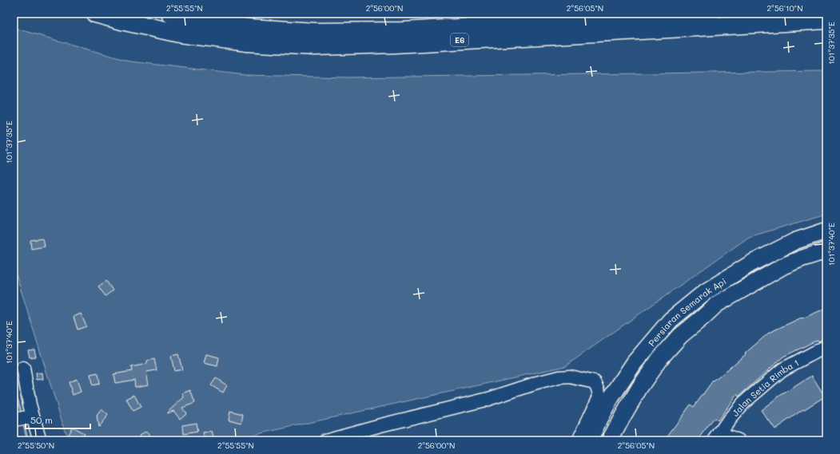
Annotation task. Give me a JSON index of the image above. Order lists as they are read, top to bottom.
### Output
{
  "streets": {
    "highway": ["E6"],
    "main road": ["Persiaran Semarak Api"],
    "street": ["Jalan Setia Rimba 1"]
  },
  "scale_bar": "50 m",
  "coordinates": [
    "2°55'55\"N",
    "2°56'00\"N",
    "2°56'05\"N",
    "2°56'10\"N",
    "101°37'35\"E",
    "101°37'40\"E",
    "2°55'50\"N"
  ]
}
